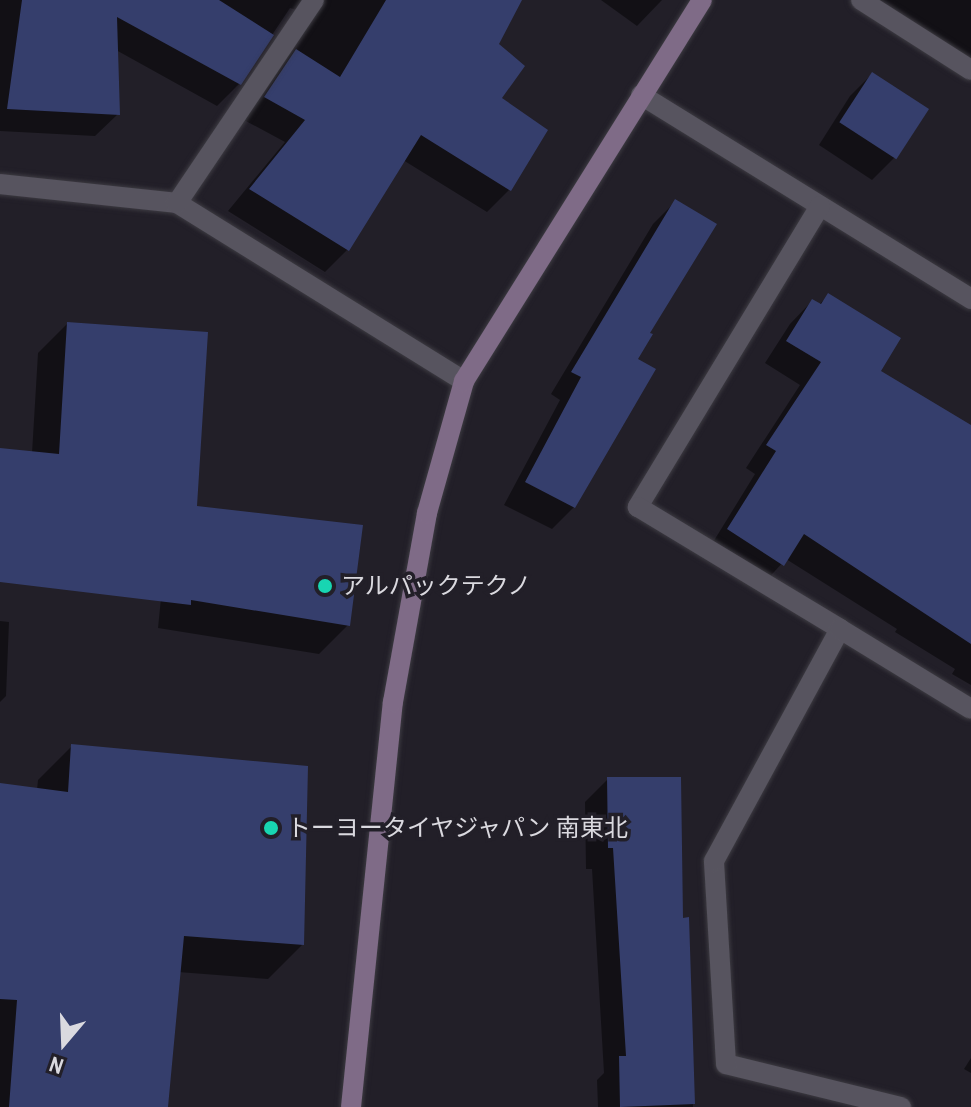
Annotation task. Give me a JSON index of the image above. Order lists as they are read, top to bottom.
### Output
{
  "places": ["アルパックテクノ", "トーヨータイヤジャパン 南東北"],
  "north": "bottom"
}
